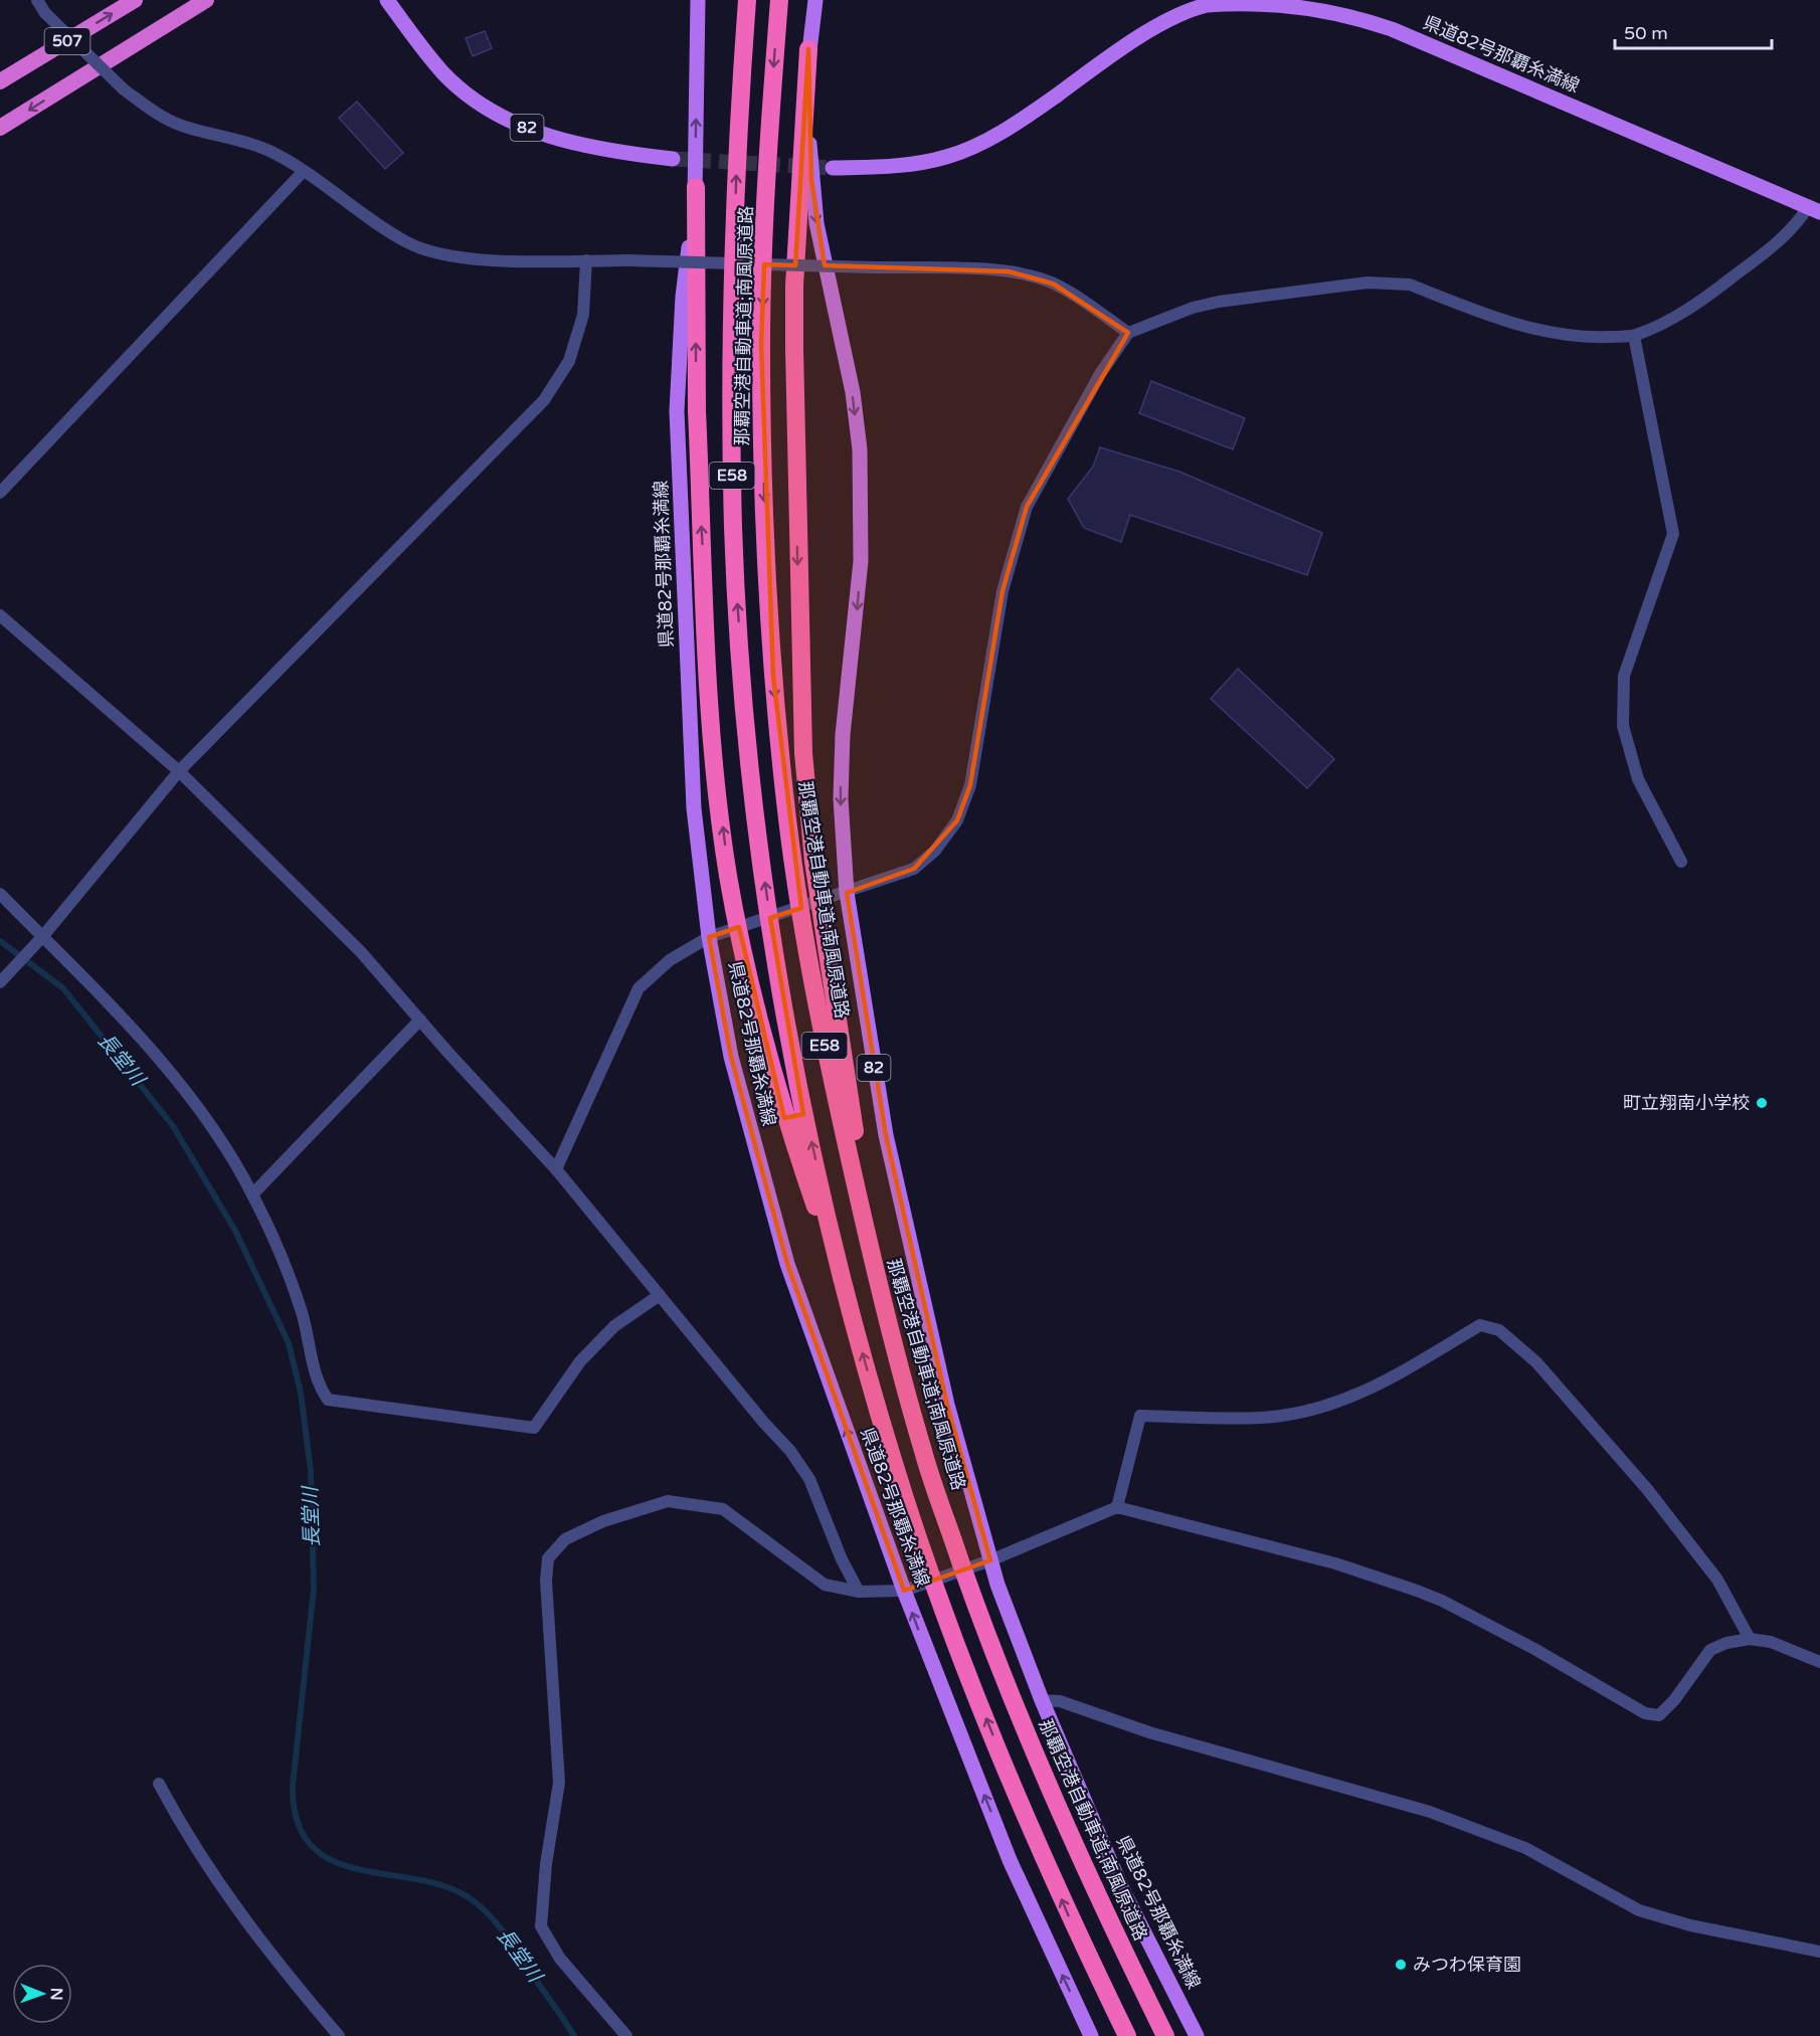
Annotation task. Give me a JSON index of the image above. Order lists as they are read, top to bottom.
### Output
{
  "streets": {
    "highway": ["507", "那覇空港自動車道;南風原道路", "E58"],
    "main road": ["県道82号那覇糸満線", "82"]
  },
  "water": ["長堂川"],
  "places": ["町立翔南小学校", "みつわ保育園"],
  "scale_bar": "50 m",
  "north": "right"
}
